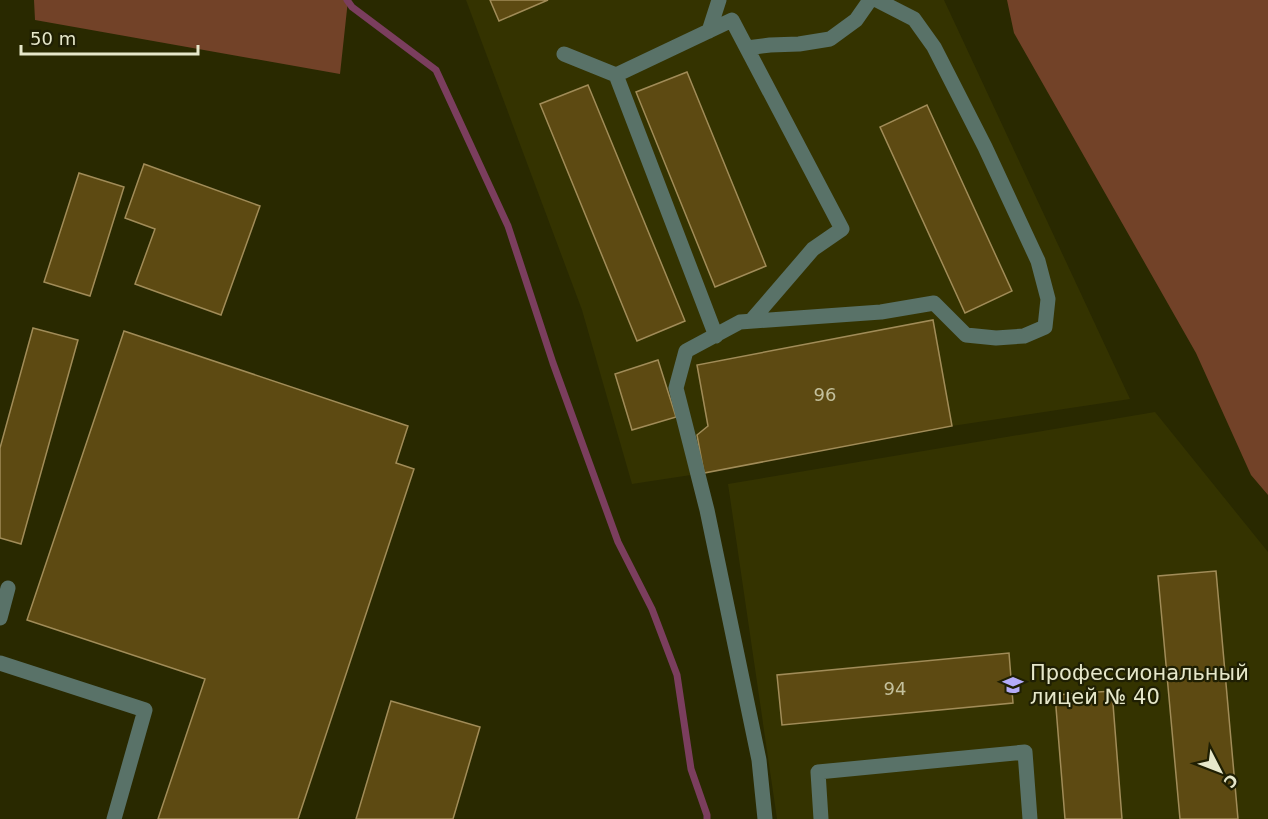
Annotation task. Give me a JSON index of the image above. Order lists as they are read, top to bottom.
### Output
{
  "places": {
    "school or university": ["Профессиональный лицей № 40"]
  },
  "house_numbers": ["96", "94"],
  "scale_bar": "50 m",
  "north": "bottom right"
}
